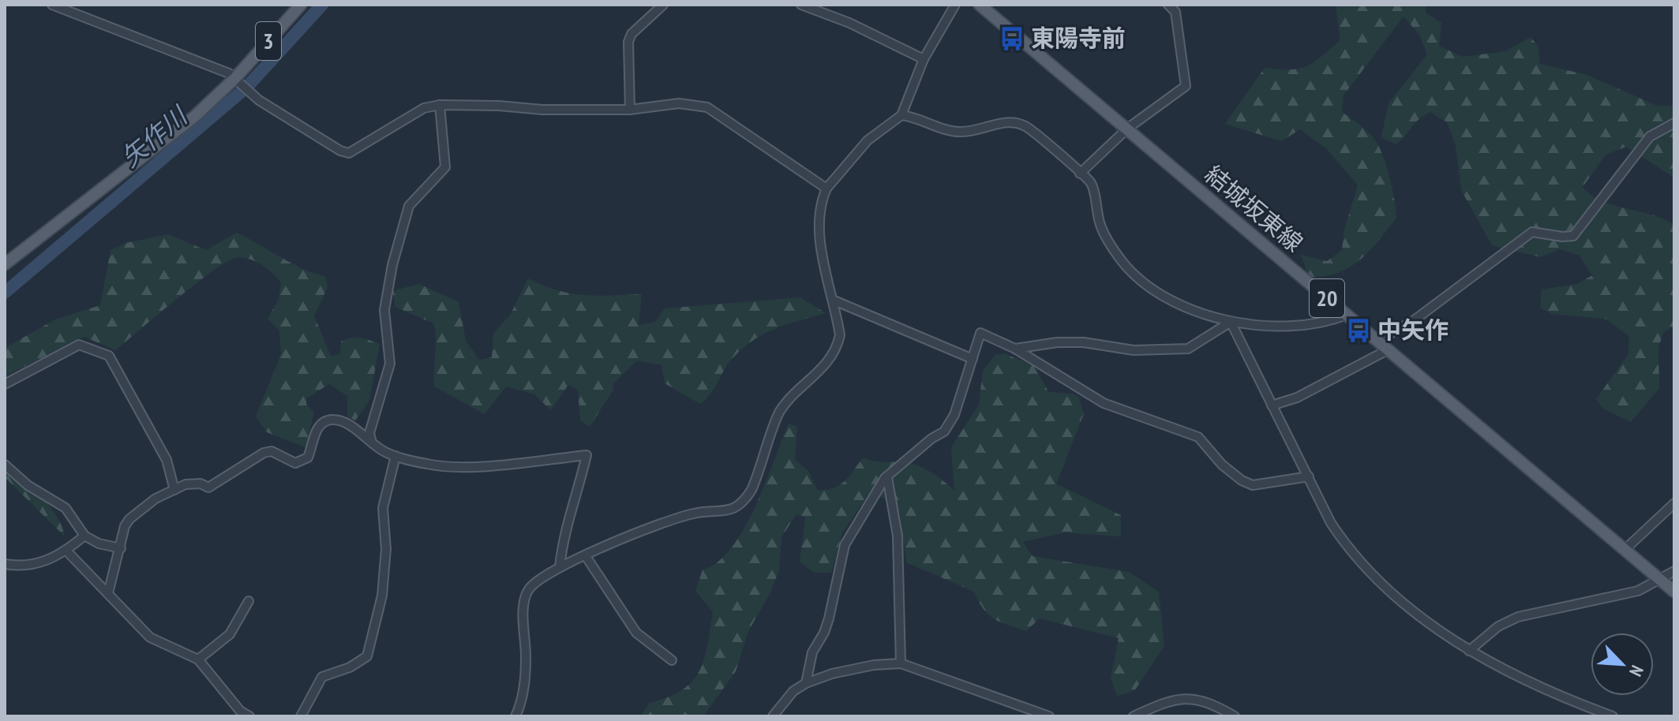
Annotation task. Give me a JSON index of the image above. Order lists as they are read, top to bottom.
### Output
{
  "streets": {
    "main road": ["3", "結城坂東線", "20"]
  },
  "water": ["矢作川"],
  "places": {
    "bus stop": ["東陽寺前", "中矢作"]
  },
  "north": "bottom right"
}
